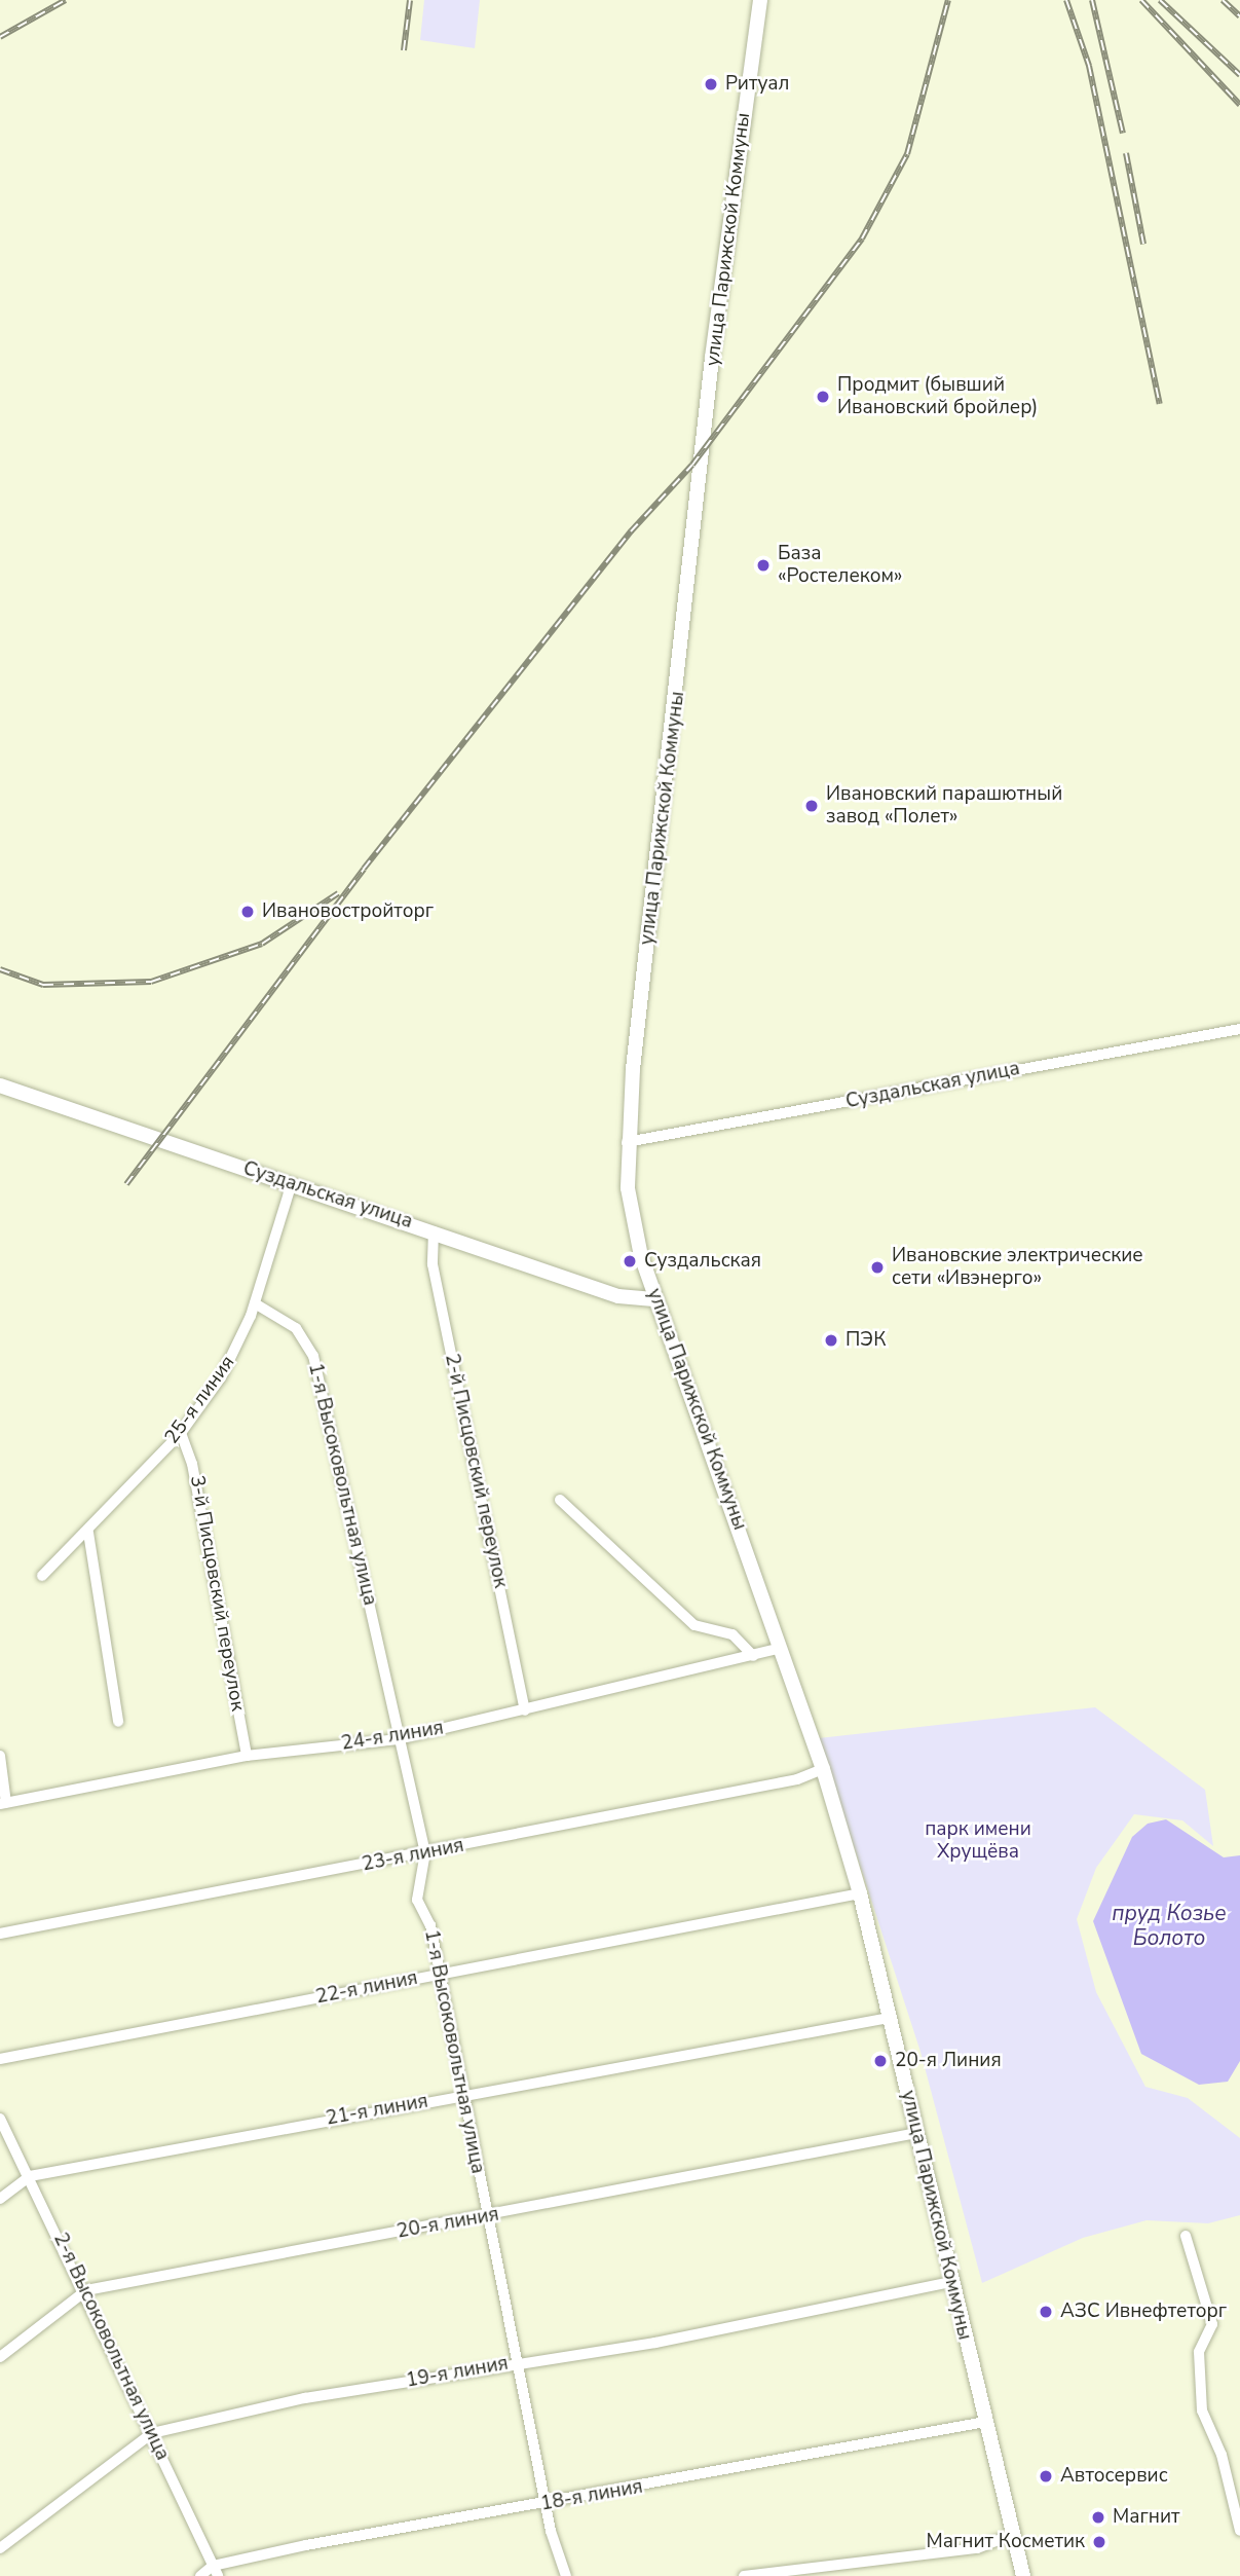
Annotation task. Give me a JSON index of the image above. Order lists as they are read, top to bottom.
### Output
{
  "streets": {
    "main road": ["улица Парижской Коммуны", "Суздальская улица"],
    "street": [
      "25-я линия",
      "2-й Писцовский переулок",
      "1-я Высоковольтная улица",
      "3-й Писцовский переулок",
      "24-я линия",
      "23-я линия",
      "22-я линия",
      "21-я линия",
      "20-я линия",
      "2-я Высоковольтная улица",
      "19-я линия",
      "18-я линия"
    ]
  },
  "crossings": [
    ["улица Парижской Коммуны", "Суздальская улица"],
    ["улица Парижской Коммуны", "24-я линия"],
    ["улица Парижской Коммуны", "23-я линия"],
    ["улица Парижской Коммуны", "22-я линия"],
    ["улица Парижской Коммуны", "21-я линия"],
    ["улица Парижской Коммуны", "20-я линия"],
    ["улица Парижской Коммуны", "19-я линия"],
    ["улица Парижской Коммуны", "18-я линия"],
    ["Суздальская улица", "25-я линия"],
    ["Суздальская улица", "2-й Писцовский переулок"],
    ["25-я линия", "1-я Высоковольтная улица"],
    ["25-я линия", "3-й Писцовский переулок"],
    ["2-й Писцовский переулок", "24-я линия"],
    ["1-я Высоковольтная улица", "24-я линия"],
    ["1-я Высоковольтная улица", "23-я линия"],
    ["1-я Высоковольтная улица", "22-я линия"],
    ["1-я Высоковольтная улица", "21-я линия"],
    ["1-я Высоковольтная улица", "20-я линия"],
    ["1-я Высоковольтная улица", "19-я линия"],
    ["1-я Высоковольтная улица", "18-я линия"],
    ["3-й Писцовский переулок", "24-я линия"],
    ["21-я линия", "2-я Высоковольтная улица"],
    ["20-я линия", "2-я Высоковольтная улица"],
    ["2-я Высоковольтная улица", "19-я линия"],
    ["2-я Высоковольтная улица", "18-я линия"]
  ],
  "water": ["пруд Козье Болото"],
  "parks": ["парк имени Хрущёва"],
  "places": [
    "Ритуал",
    "Продмит (бывший Ивановский бройлер)",
    "База «Ростелеком»",
    "Ивановский парашютный завод «Полет»",
    "Ивановостройторг",
    "Суздальская",
    "Ивановские электрические сети «Ивэнерго»",
    "ПЭК",
    "20-я Линия",
    "АЗС Ивнефтеторг",
    "Автосервис",
    "Магнит",
    "Магнит Косметик"
  ]
}
